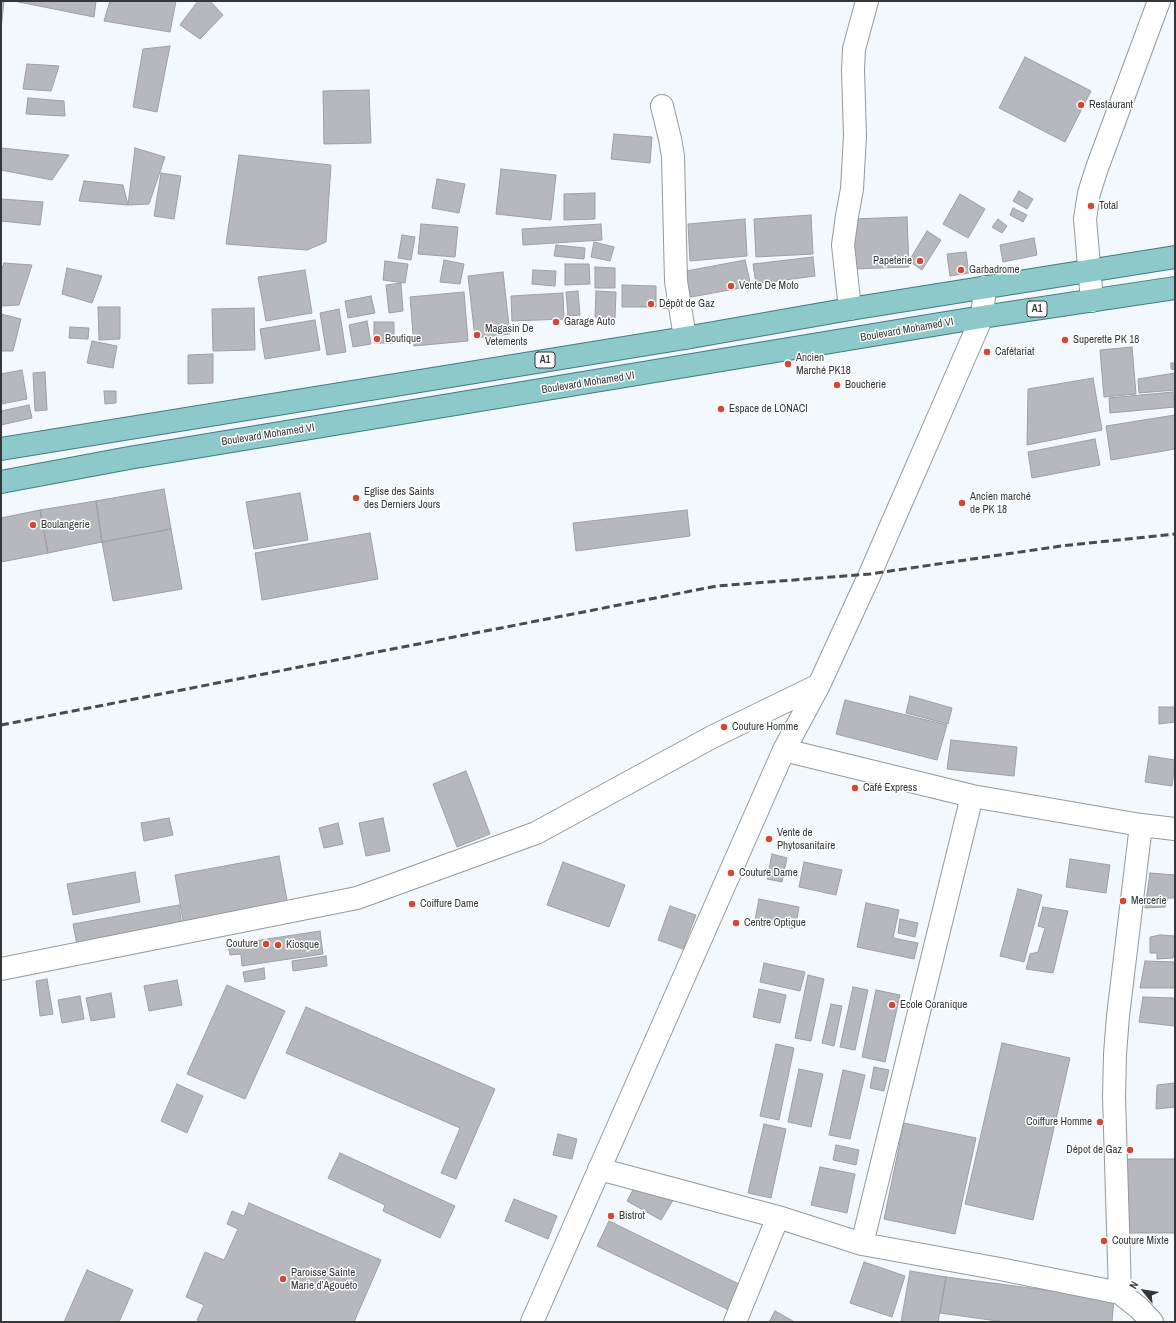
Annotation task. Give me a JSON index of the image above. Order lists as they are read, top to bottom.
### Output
{
  "streets": {
    "main road": ["A1", "Boulevard Mohamed VI"]
  },
  "places": [
    "Restaurant",
    "Total",
    "Papeterie",
    "Garbadrome",
    "Vente De Moto",
    "Dépôt de Gaz",
    "Garage Auto",
    "Magasin De Vetements",
    "Boutique",
    "Superette PK 18",
    "Cafétariat",
    "Ancien Marché PK18",
    "Boucherie",
    "Espace de LONACI",
    "Eglise des Saints des Derniers Jours",
    "Ancien marché de PK 18",
    "Boulangerie",
    "Couture Homme",
    "Café Express",
    "Vente de Phytosanitaire",
    "Couture Dame",
    "Mercerie",
    "Coiffure Dame",
    "Centre Optique",
    "Couture",
    "Kiosque",
    "Ecole Coranique",
    "Coiffure Homme",
    "Dépot de Gaz",
    "Bistrot",
    "Couture Mixte",
    "Paroisse Sainte Marie d’Agouéto"
  ],
  "north": "top left"
}
